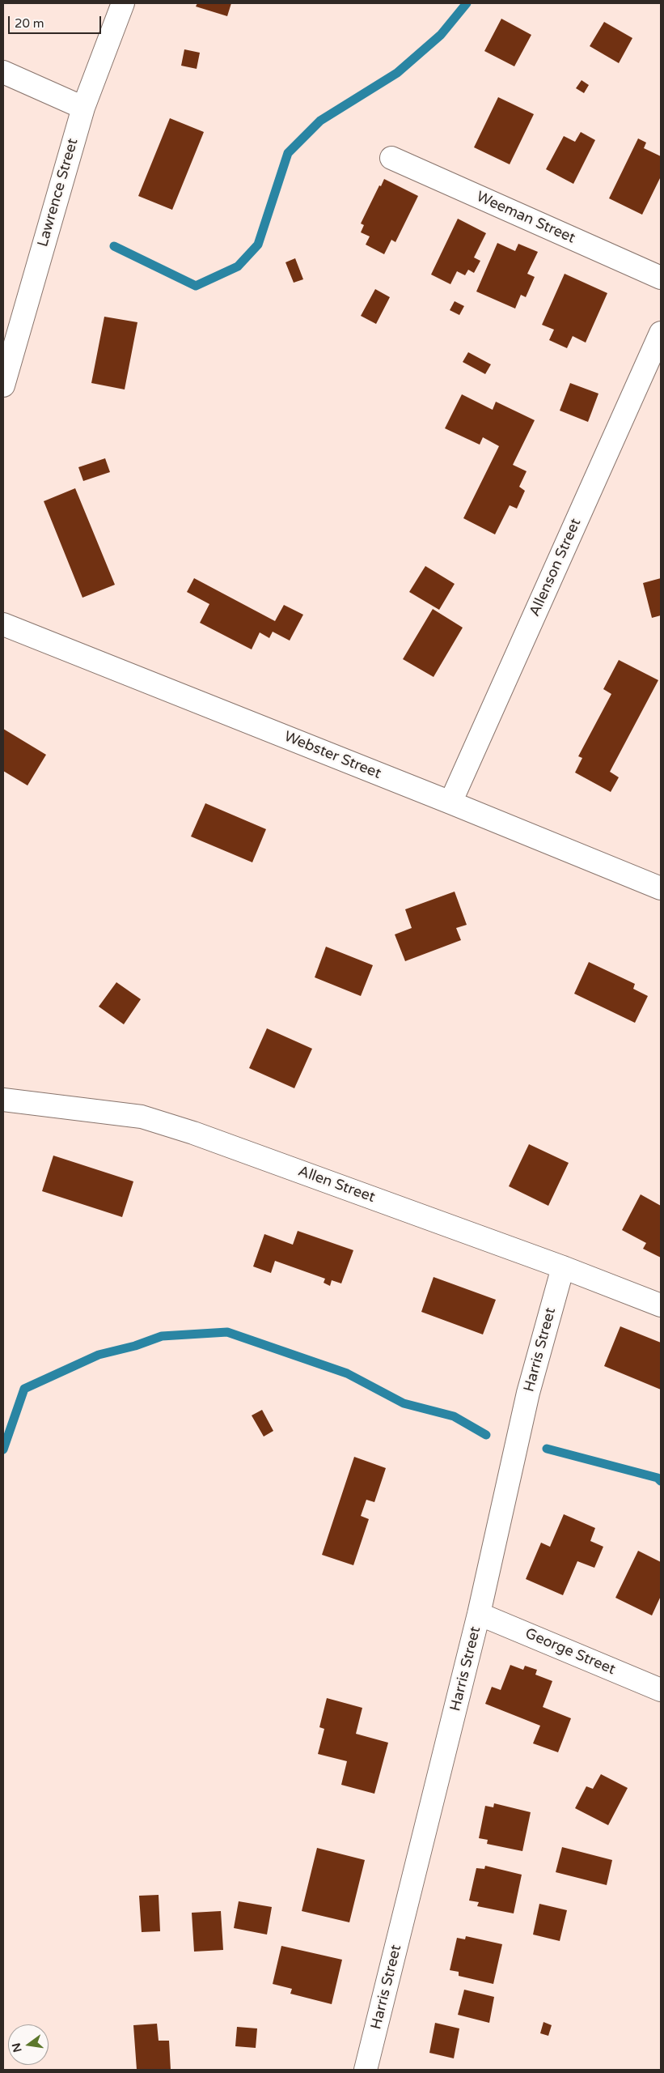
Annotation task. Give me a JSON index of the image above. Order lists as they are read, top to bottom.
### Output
{
  "streets": {
    "street": [
      "Lawrence Street",
      "Weeman Street",
      "Allenson Street",
      "Webster Street",
      "Allen Street",
      "Harris Street",
      "George Street"
    ]
  },
  "crossings": [
    ["Allenson Street", "Webster Street"],
    ["Allen Street", "Harris Street"],
    ["Harris Street", "George Street"]
  ],
  "scale_bar": "20 m",
  "north": "left"
}
